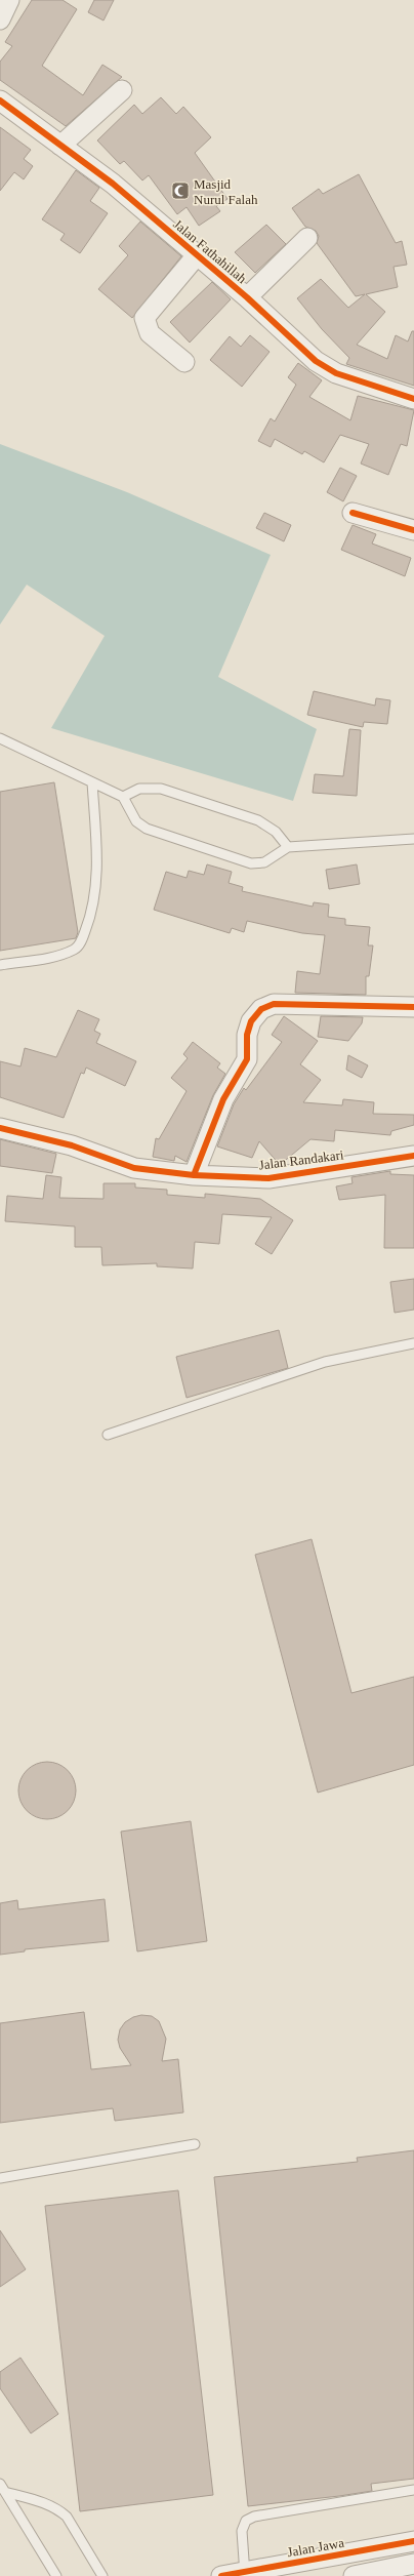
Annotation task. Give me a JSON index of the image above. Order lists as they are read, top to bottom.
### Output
{
  "streets": {
    "street": ["Jalan Fathahillah", "Jalan Randakari", "Jalan Jawa"]
  },
  "places": {
    "mosque": ["Masjid Nurul Falah"]
  }
}
